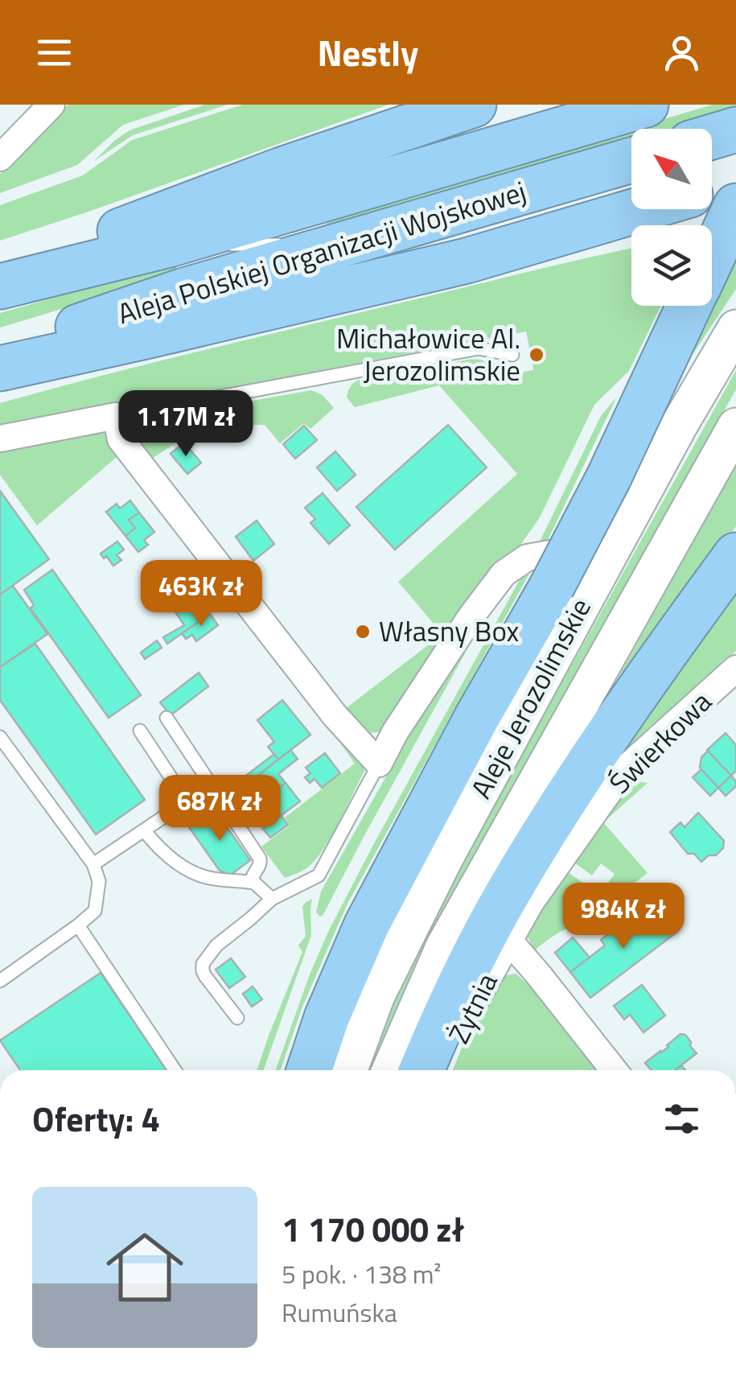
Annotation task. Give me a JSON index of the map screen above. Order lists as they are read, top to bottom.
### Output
{
  "streets": {
    "highway": ["Aleja Polskiej Organizacji Wojskowej"],
    "main road": ["Aleje Jerozolimskie"],
    "street": ["Świerkowa", "Żytnia"]
  },
  "crossings": [
    ["Świerkowa", "Żytnia"]
  ],
  "places": ["Michałowice Al. Jerozolimskie", "Własny Box"],
  "north": "top left",
  "page": {
    "header": "Nestly",
    "price": [
      "1.17M zł",
      "463K zł",
      "687K zł",
      "984K zł"
    ],
    "heading": "Oferty: 4",
    "list": [
      {
        "name": "1 170 000 zł",
        "note": "5 pok. · 138 m² · Rumuńska"
      }
    ]
  }
}
